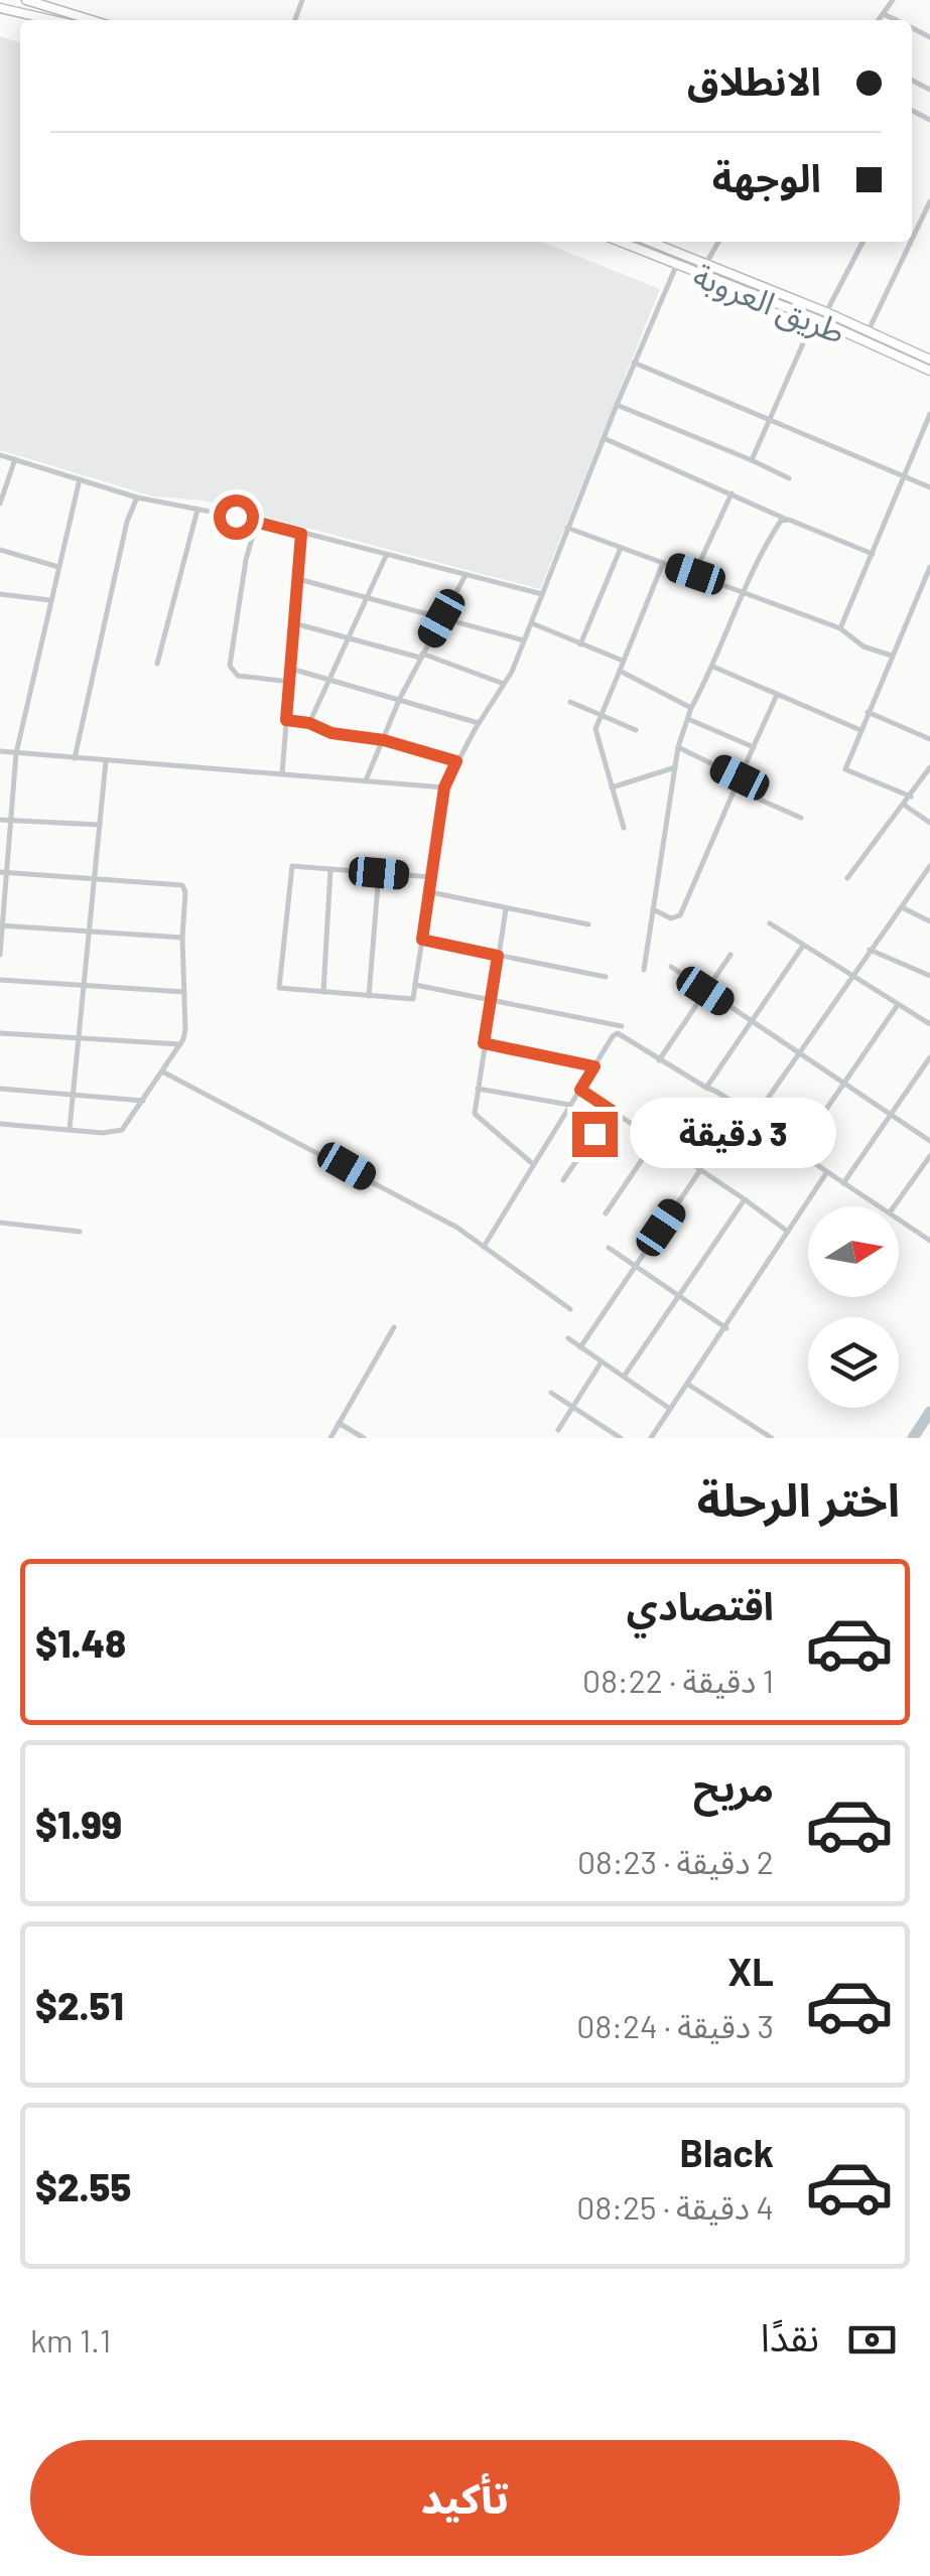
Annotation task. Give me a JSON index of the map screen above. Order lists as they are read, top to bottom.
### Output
{
  "streets": {
    "main road": ["طريق العروبة"]
  },
  "north": "right",
  "page": {
    "banner": ["الانطلاق", "الوجهة"],
    "bubble": "3 دقيقة",
    "heading": "اختر الرحلة",
    "list": [
      {
        "name": "اقتصادي",
        "note": "1 دقيقة · 08:22",
        "value": "$1.48"
      },
      {
        "name": "مريح",
        "note": "2 دقيقة · 08:23",
        "value": "$1.99"
      },
      {
        "name": "XL",
        "note": "3 دقيقة · 08:24",
        "value": "$2.51"
      },
      {
        "name": "Black",
        "note": "4 دقيقة · 08:25",
        "value": "$2.55"
      }
    ],
    "pay": ["نقدًا", "1.1 km"],
    "buttons": "تأكيد"
  }
}
